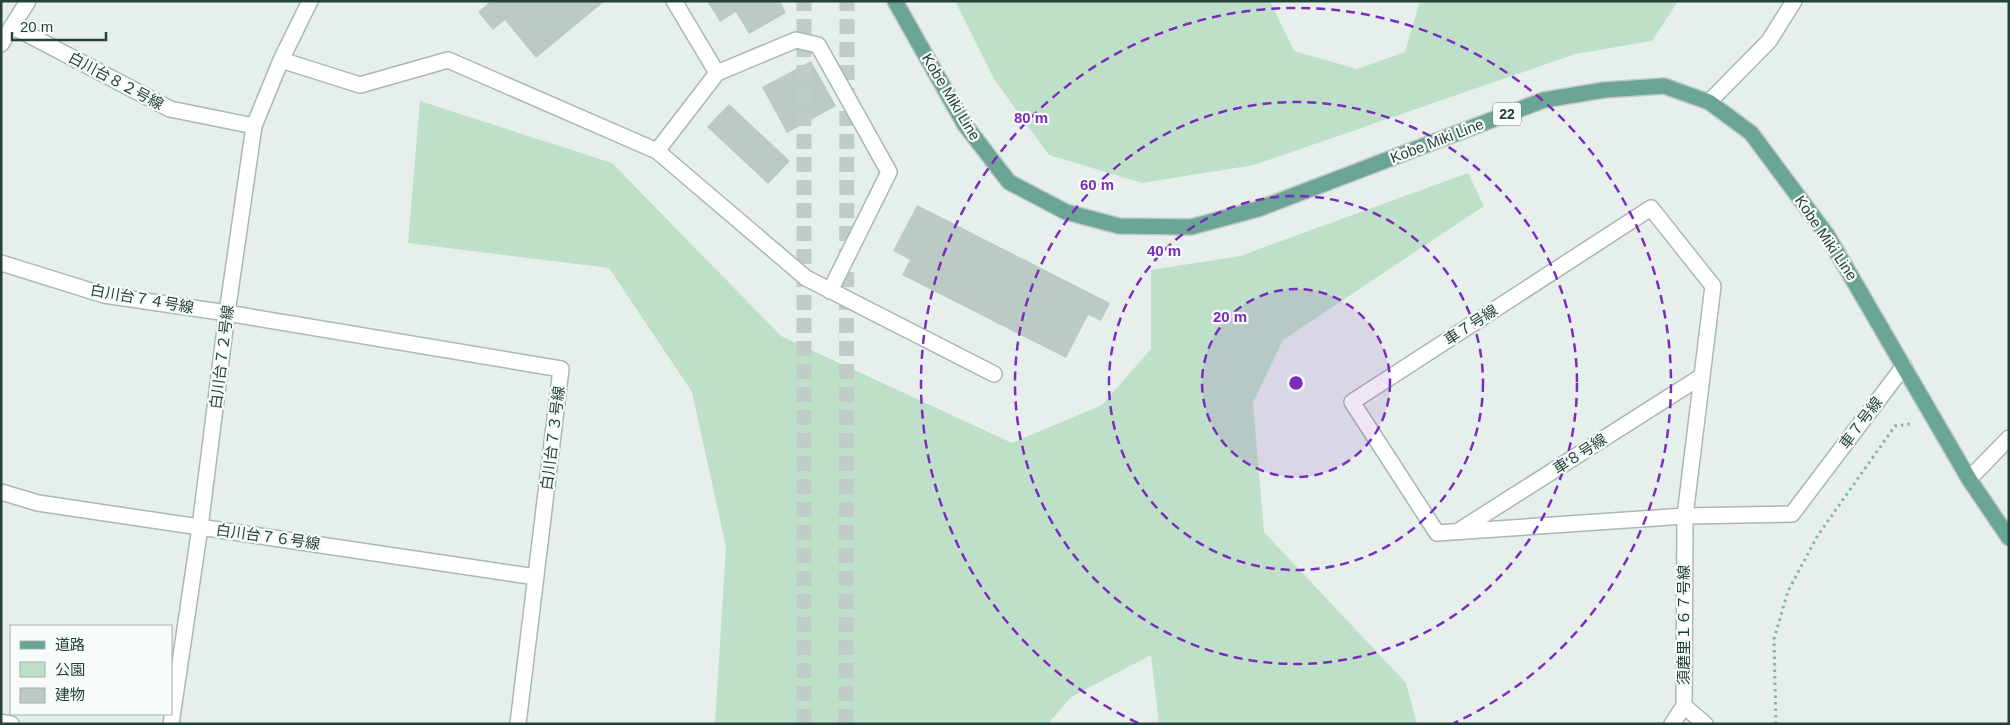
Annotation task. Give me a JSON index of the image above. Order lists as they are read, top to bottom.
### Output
{
  "streets": {
    "main road": ["Kobe Miki Line", "22"],
    "street": [
      "白川台８２号線",
      "白川台７４号線",
      "車７号線",
      "白川台７２号線",
      "白川台７３号線",
      "車８号線",
      "白川台７６号線",
      "須磨里１６７号線"
    ]
  },
  "crossings": [
    ["白川台８２号線", "白川台７２号線"],
    ["Kobe Miki Line", "車７号線"],
    ["白川台７４号線", "白川台７２号線"],
    ["白川台７４号線", "白川台７３号線"],
    ["車７号線", "車８号線"],
    ["車７号線", "須磨里１６７号線"],
    ["白川台７２号線", "白川台７３号線"],
    ["白川台７２号線", "白川台７６号線"],
    ["白川台７３号線", "白川台７６号線"]
  ],
  "legend": ["道路", "公園", "建物"],
  "scale_bar": "20 m",
  "rings": [
    "80 m",
    "60 m",
    "40 m",
    "20 m"
  ]
}
